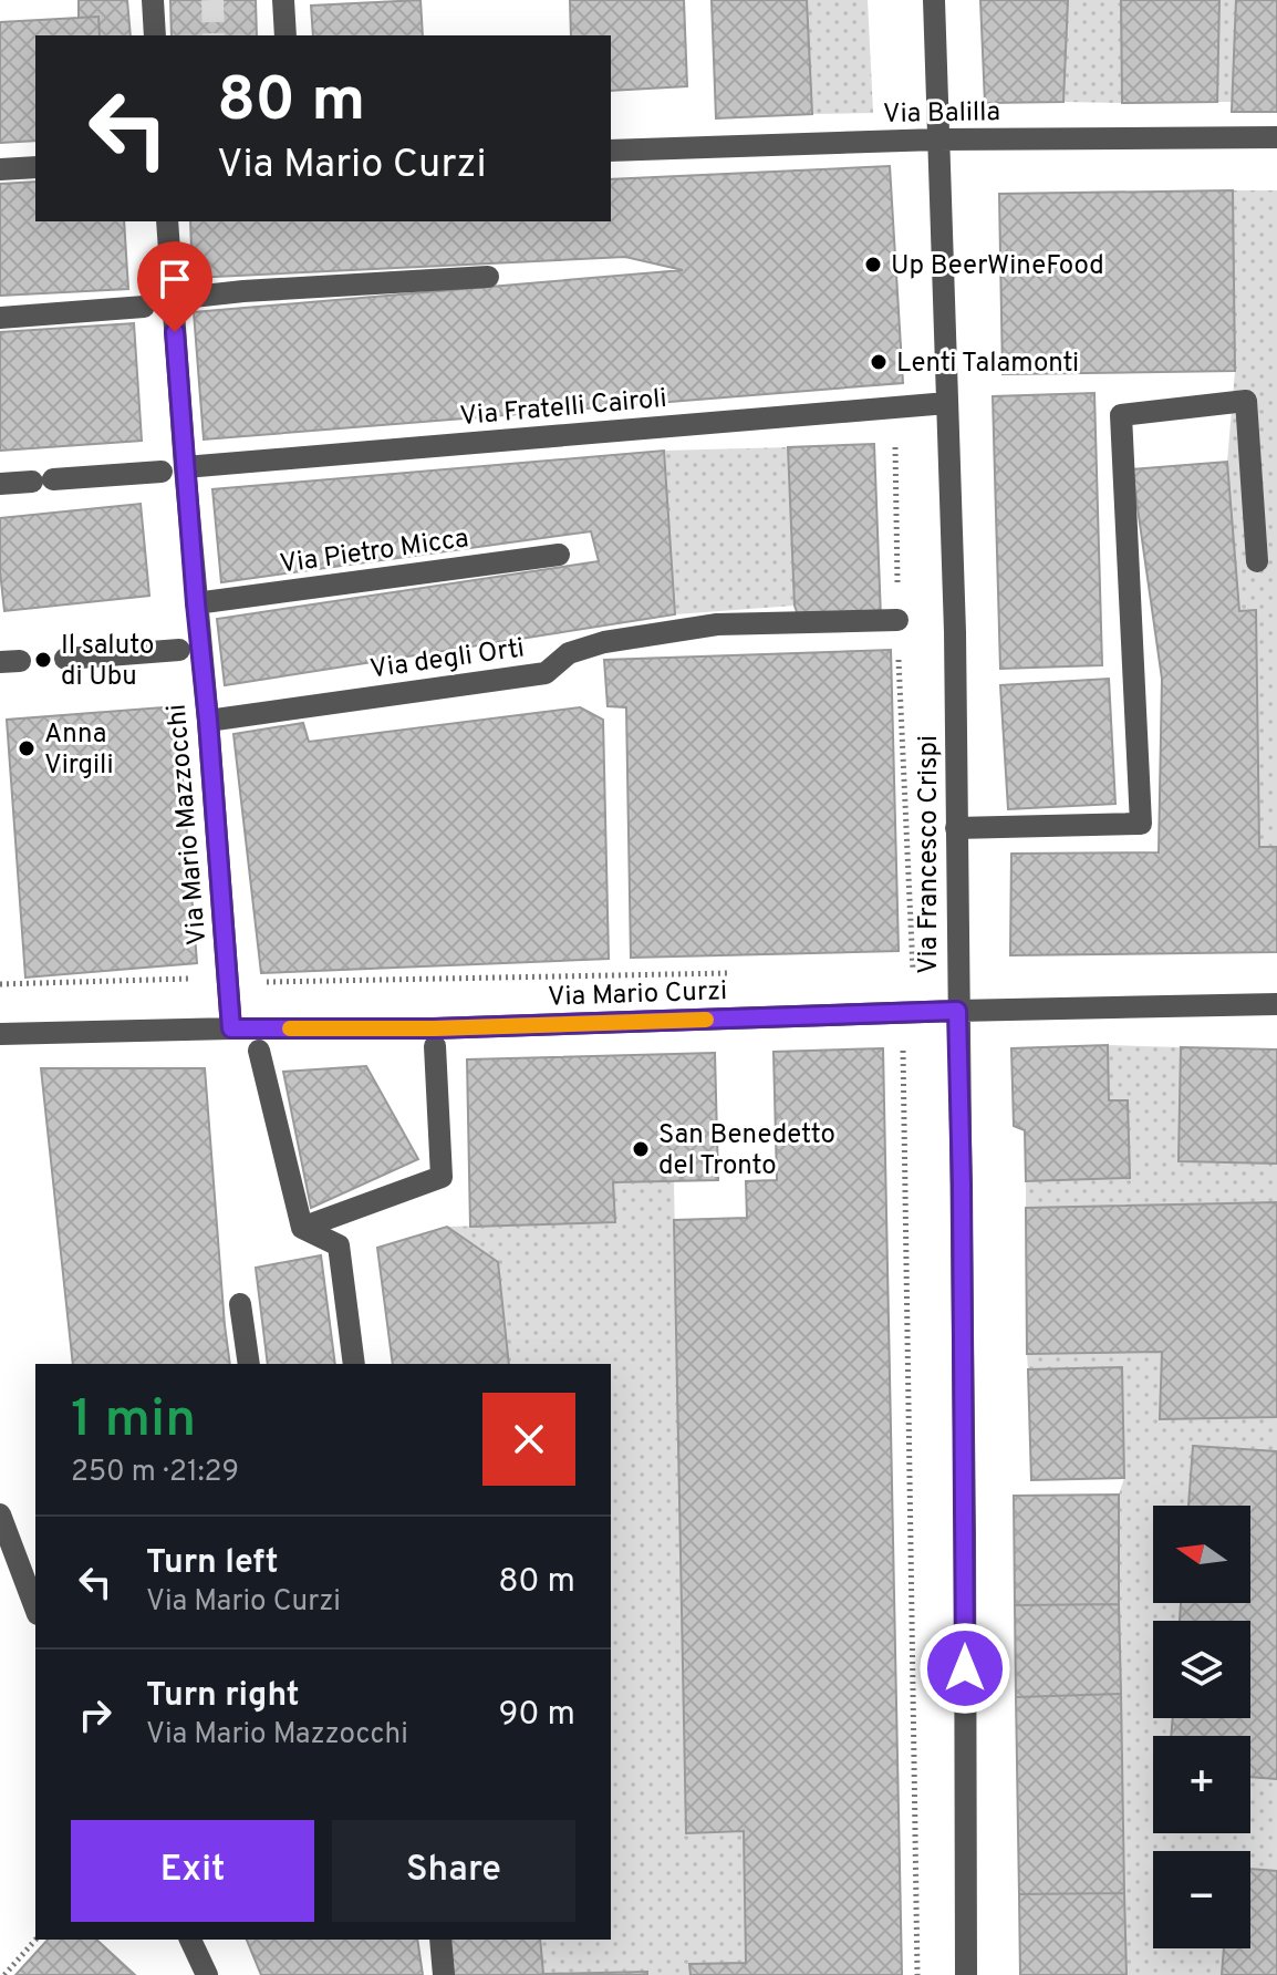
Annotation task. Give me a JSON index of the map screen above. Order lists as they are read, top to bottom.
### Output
{
  "streets": {
    "street": [
      "Via Balilla",
      "Via Fratelli Cairoli",
      "Via Pietro Micca",
      "Via degli Orti",
      "Via Mario Mazzocchi",
      "Via Francesco Crispi",
      "Via Mario Curzi"
    ]
  },
  "crossings": [
    ["Via Balilla", "Via Francesco Crispi"],
    ["Via Fratelli Cairoli", "Via Mario Mazzocchi"],
    ["Via Fratelli Cairoli", "Via Francesco Crispi"],
    ["Via Pietro Micca", "Via Mario Mazzocchi"],
    ["Via degli Orti", "Via Mario Mazzocchi"],
    ["Via Mario Mazzocchi", "Via Mario Curzi"],
    ["Via Francesco Crispi", "Via Mario Curzi"]
  ],
  "places": [
    "Up BeerWineFood",
    "Lenti Talamonti",
    "Il saluto di Ubu",
    "Anna Virgili",
    "San Benedetto del Tronto"
  ],
  "north": "left",
  "page": {
    "turn": ["80 m", "Via Mario Curzi"],
    "heading": ["1 min", "250 m · 21:29"],
    "map_buttons": ["+", "−"],
    "list": [
      {
        "name": "Turn left",
        "note": "Via Mario Curzi",
        "value": "80 m"
      },
      {
        "name": "Turn right",
        "note": "Via Mario Mazzocchi",
        "value": "90 m"
      }
    ],
    "buttons": ["Exit", "Share"]
  }
}
